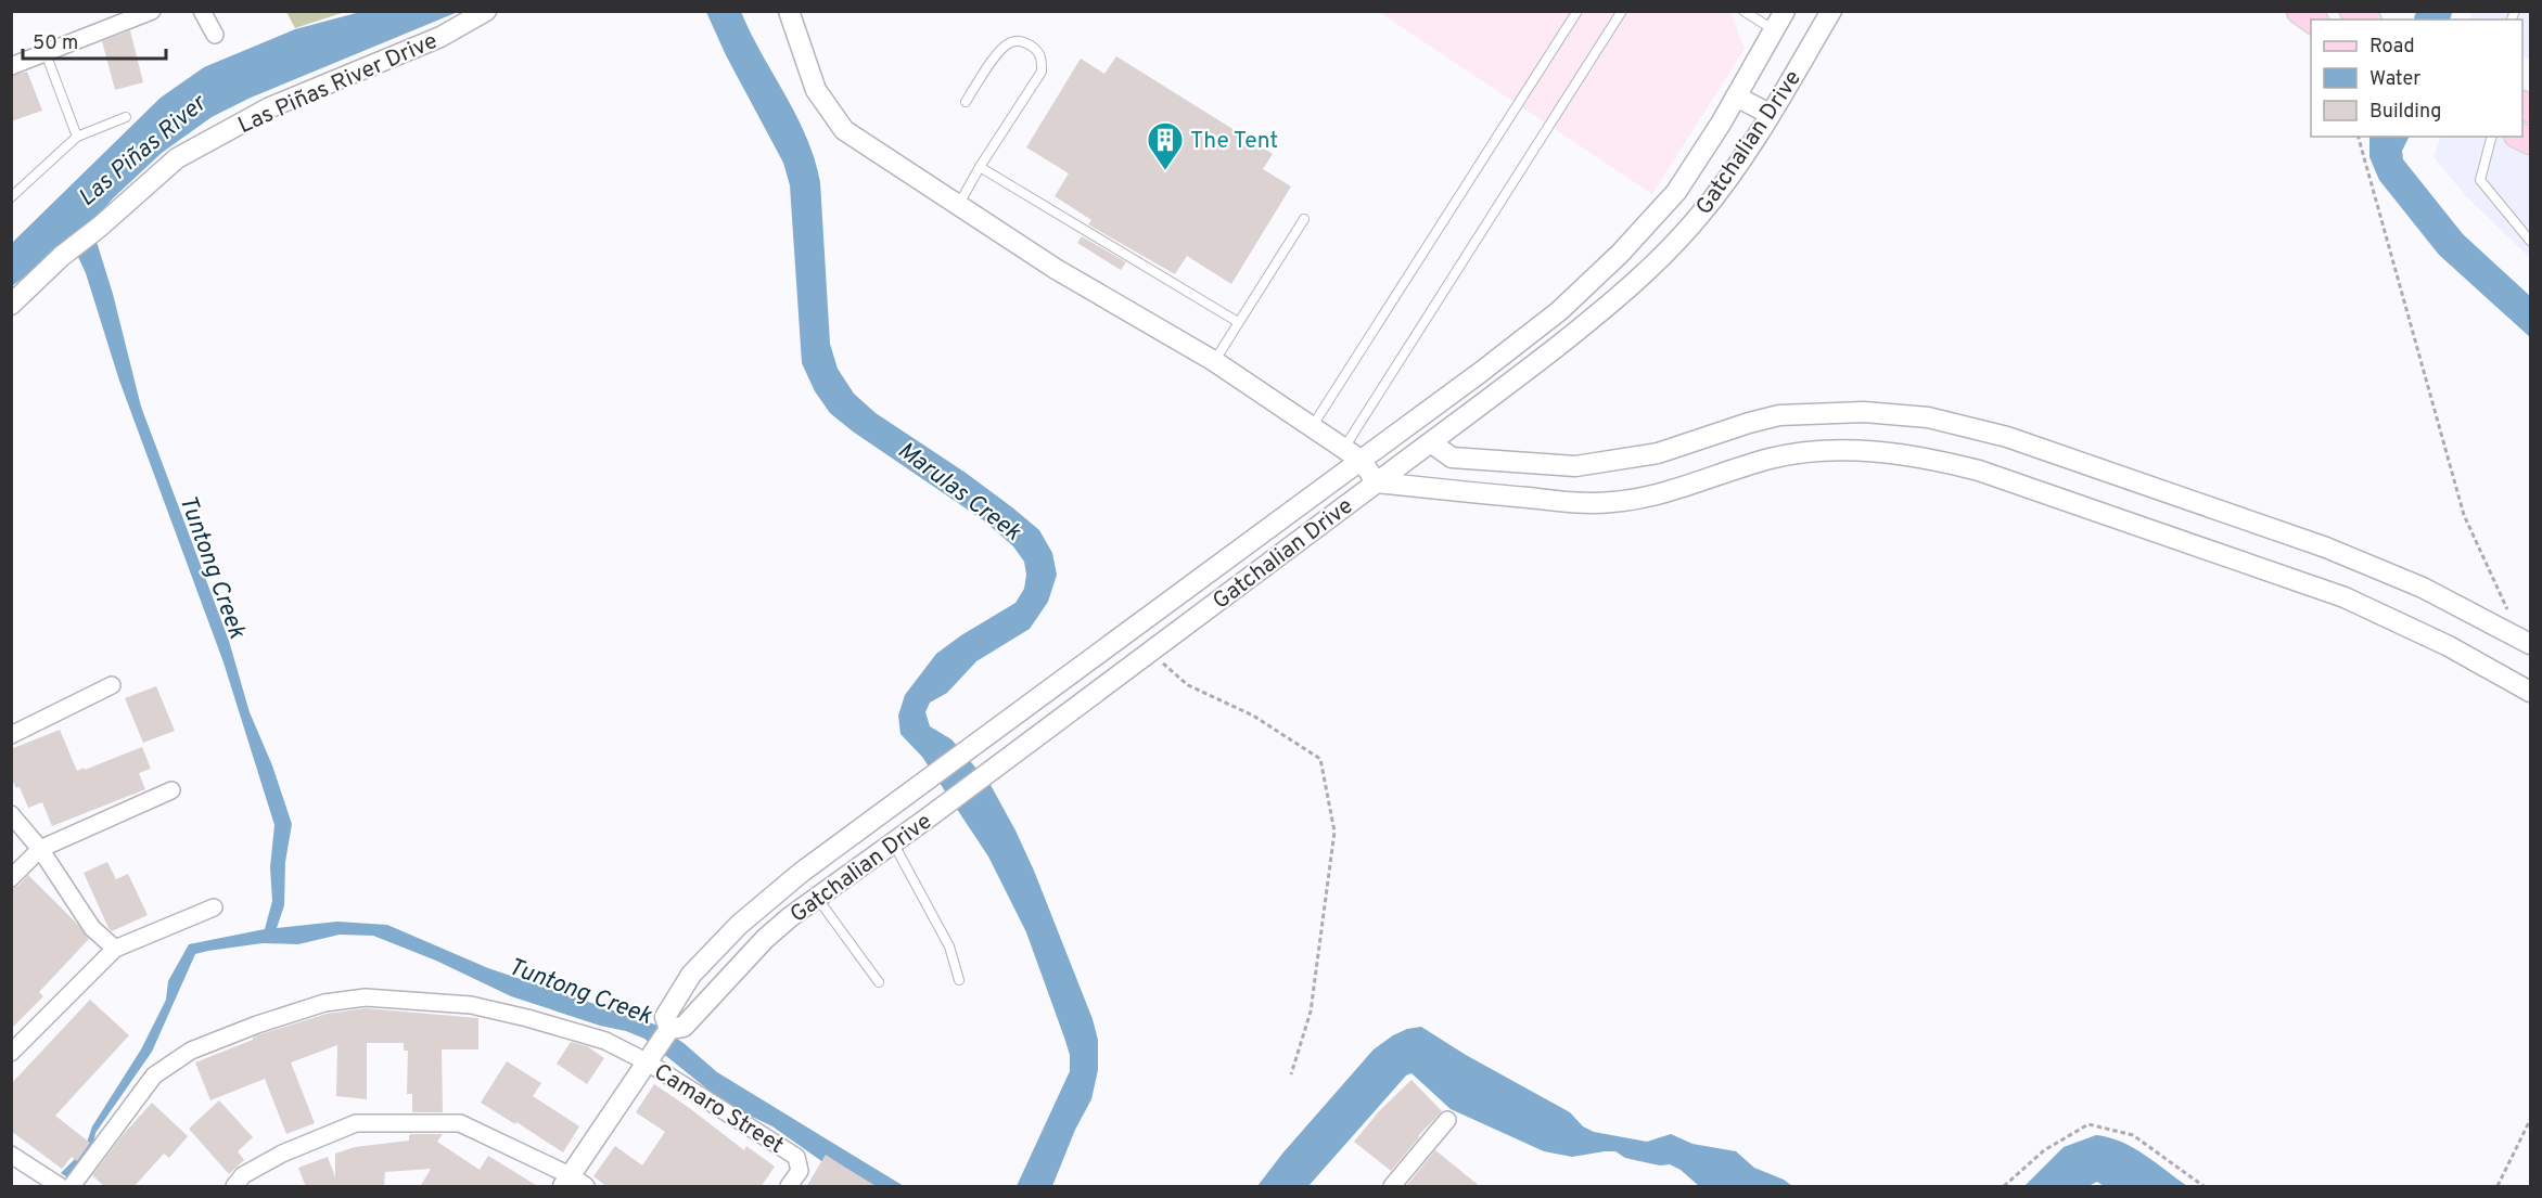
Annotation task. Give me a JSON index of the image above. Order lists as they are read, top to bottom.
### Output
{
  "streets": {
    "street": ["Las Piñas River Drive", "Gatchalian Drive", "Camaro Street"]
  },
  "crossings": [
    ["Gatchalian Drive", "Camaro Street"]
  ],
  "water": ["Las Piñas River", "Marulas Creek", "Tuntong Creek"],
  "places": {
    "building": ["The Tent"]
  },
  "legend": ["Road", "Water", "Building"],
  "scale_bar": "50 m"
}
